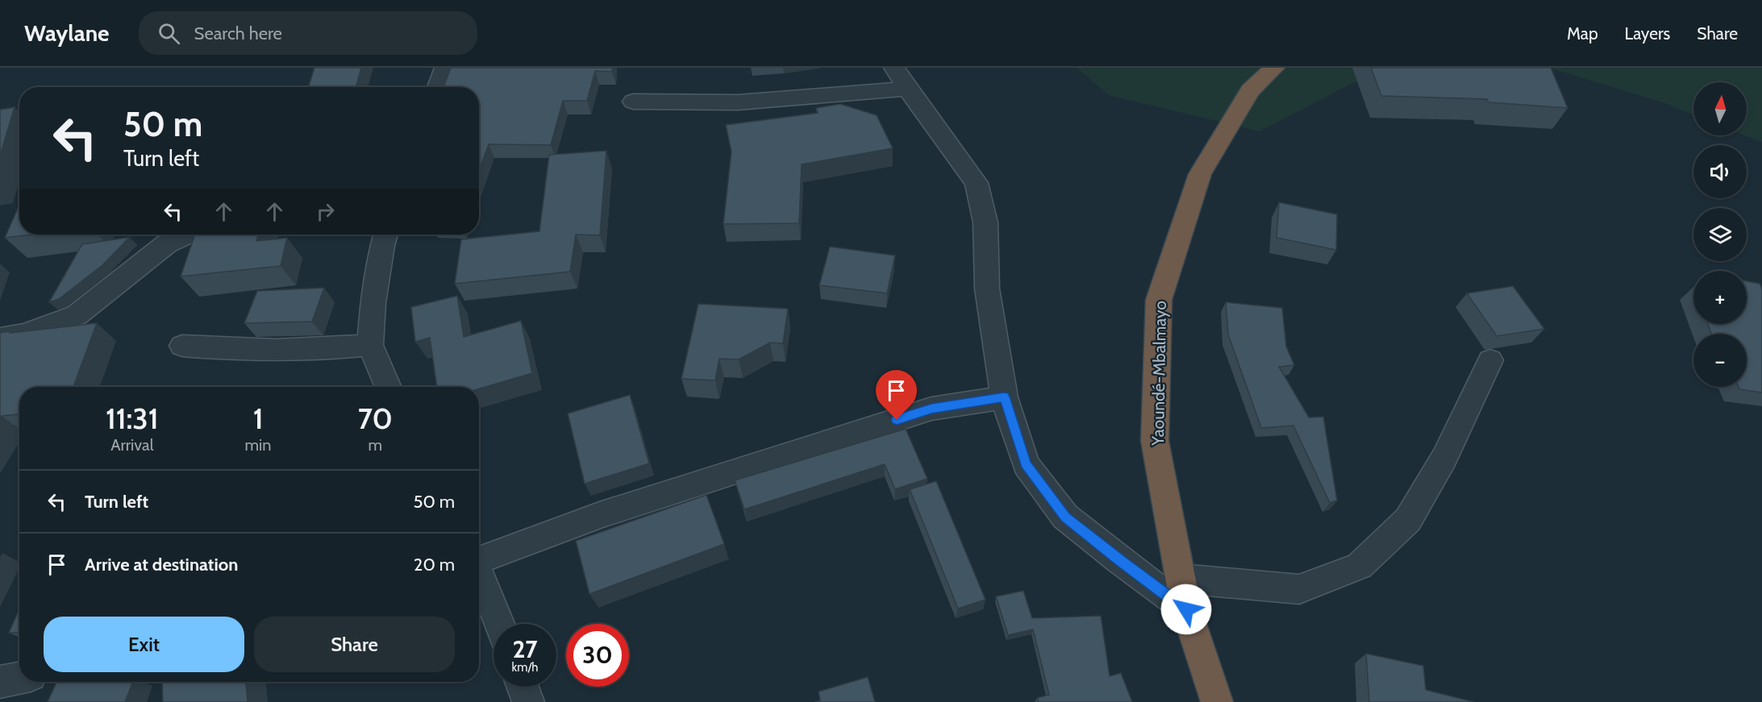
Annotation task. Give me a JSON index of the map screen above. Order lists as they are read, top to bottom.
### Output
{
  "streets": {
    "highway": ["Yaoundé-Mbalmayo"]
  },
  "north": "top",
  "page": {
    "header": "Waylane",
    "search": "Search here",
    "nav": ["Map", "Layers", "Share"],
    "map_buttons": ["+", "−"],
    "turn": ["50 m", "Turn left"],
    "eta": [
      "11:31",
      "Arrival",
      "1",
      "min",
      "70",
      "m"
    ],
    "list": [
      {
        "name": "Turn left",
        "value": "50 m"
      },
      {
        "name": "Arrive at destination",
        "value": "20 m"
      }
    ],
    "buttons": ["Exit", "Share"],
    "speed": "27 km/h",
    "limit": "30"
  }
}
